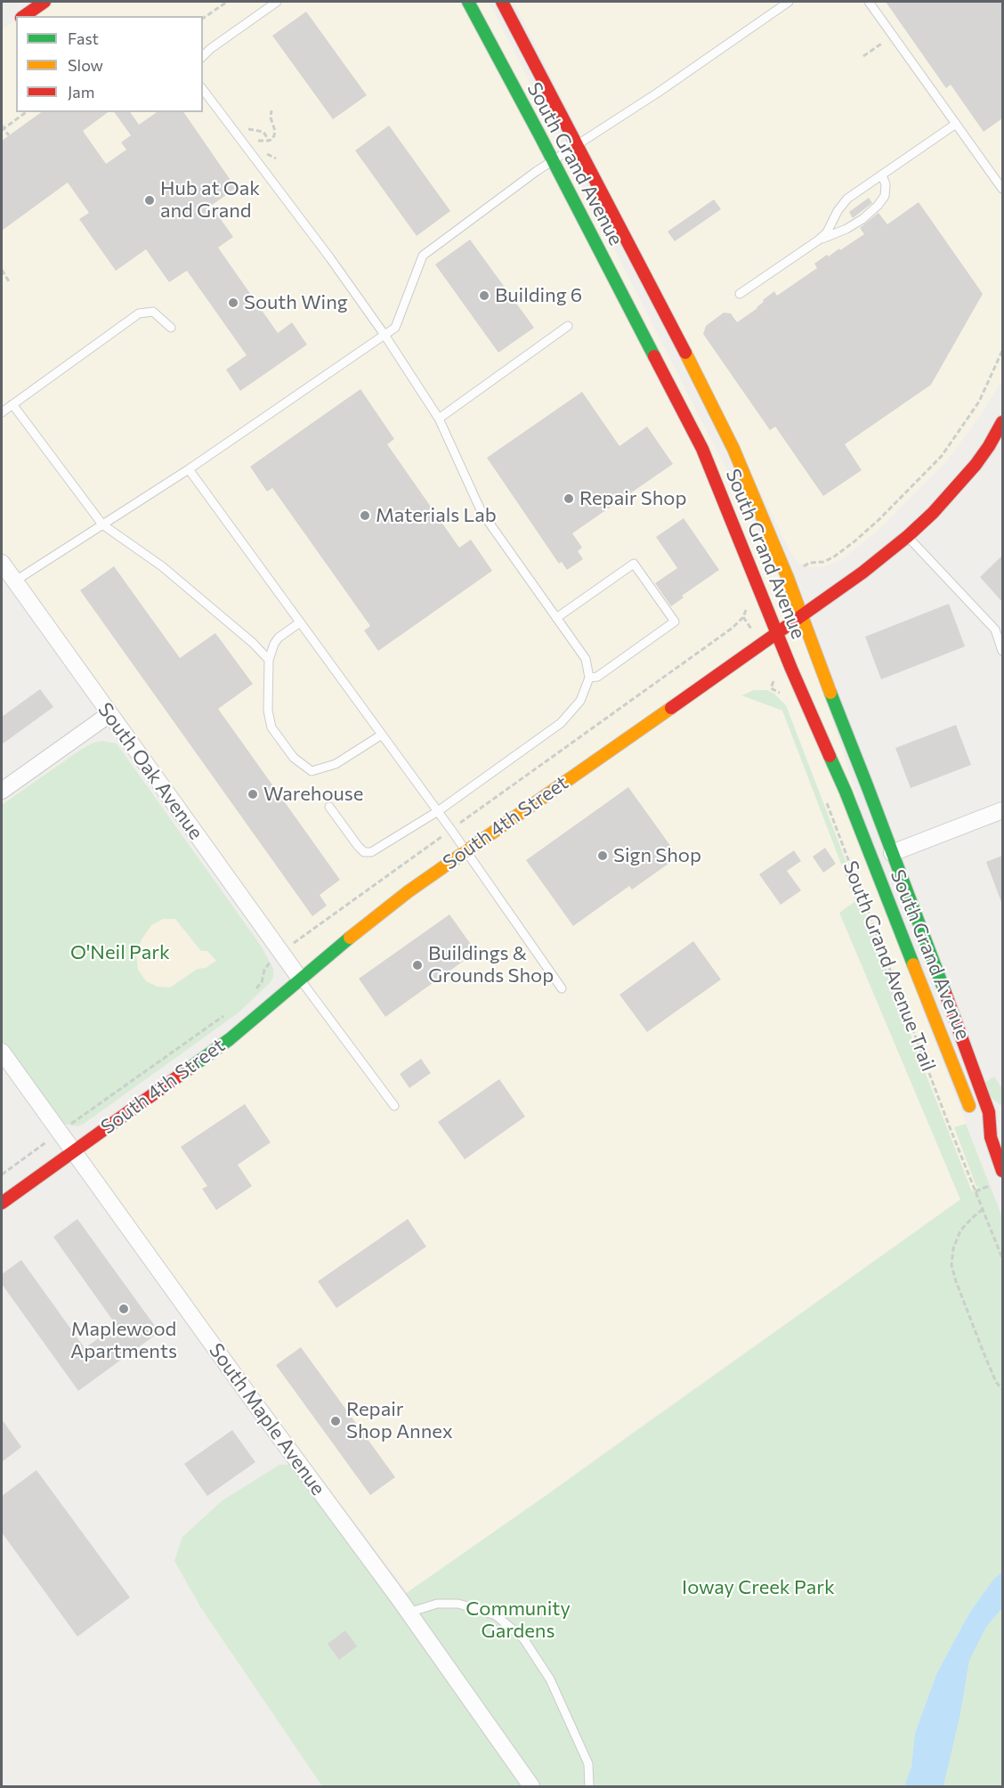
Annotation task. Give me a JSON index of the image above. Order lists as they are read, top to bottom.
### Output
{
  "streets": {
    "street": [
      "South Grand Avenue",
      "South Oak Avenue",
      "South 4th Street",
      "South Maple Avenue"
    ],
    "path": ["South Grand Avenue Trail"]
  },
  "crossings": [
    ["South Grand Avenue", "South 4th Street"],
    ["South Oak Avenue", "South 4th Street"],
    ["South 4th Street", "South Maple Avenue"]
  ],
  "parks": ["O'Neil Park", "Ioway Creek Park", "Community Gardens"],
  "places": [
    "Hub at Oak and Grand",
    "Building 6",
    "South Wing",
    "Repair Shop",
    "Materials Lab",
    "Warehouse",
    "Sign Shop",
    "Buildings & Grounds Shop",
    "Maplewood Apartments",
    "Repair Shop Annex"
  ],
  "legend": ["Fast", "Slow", "Jam"]
}
